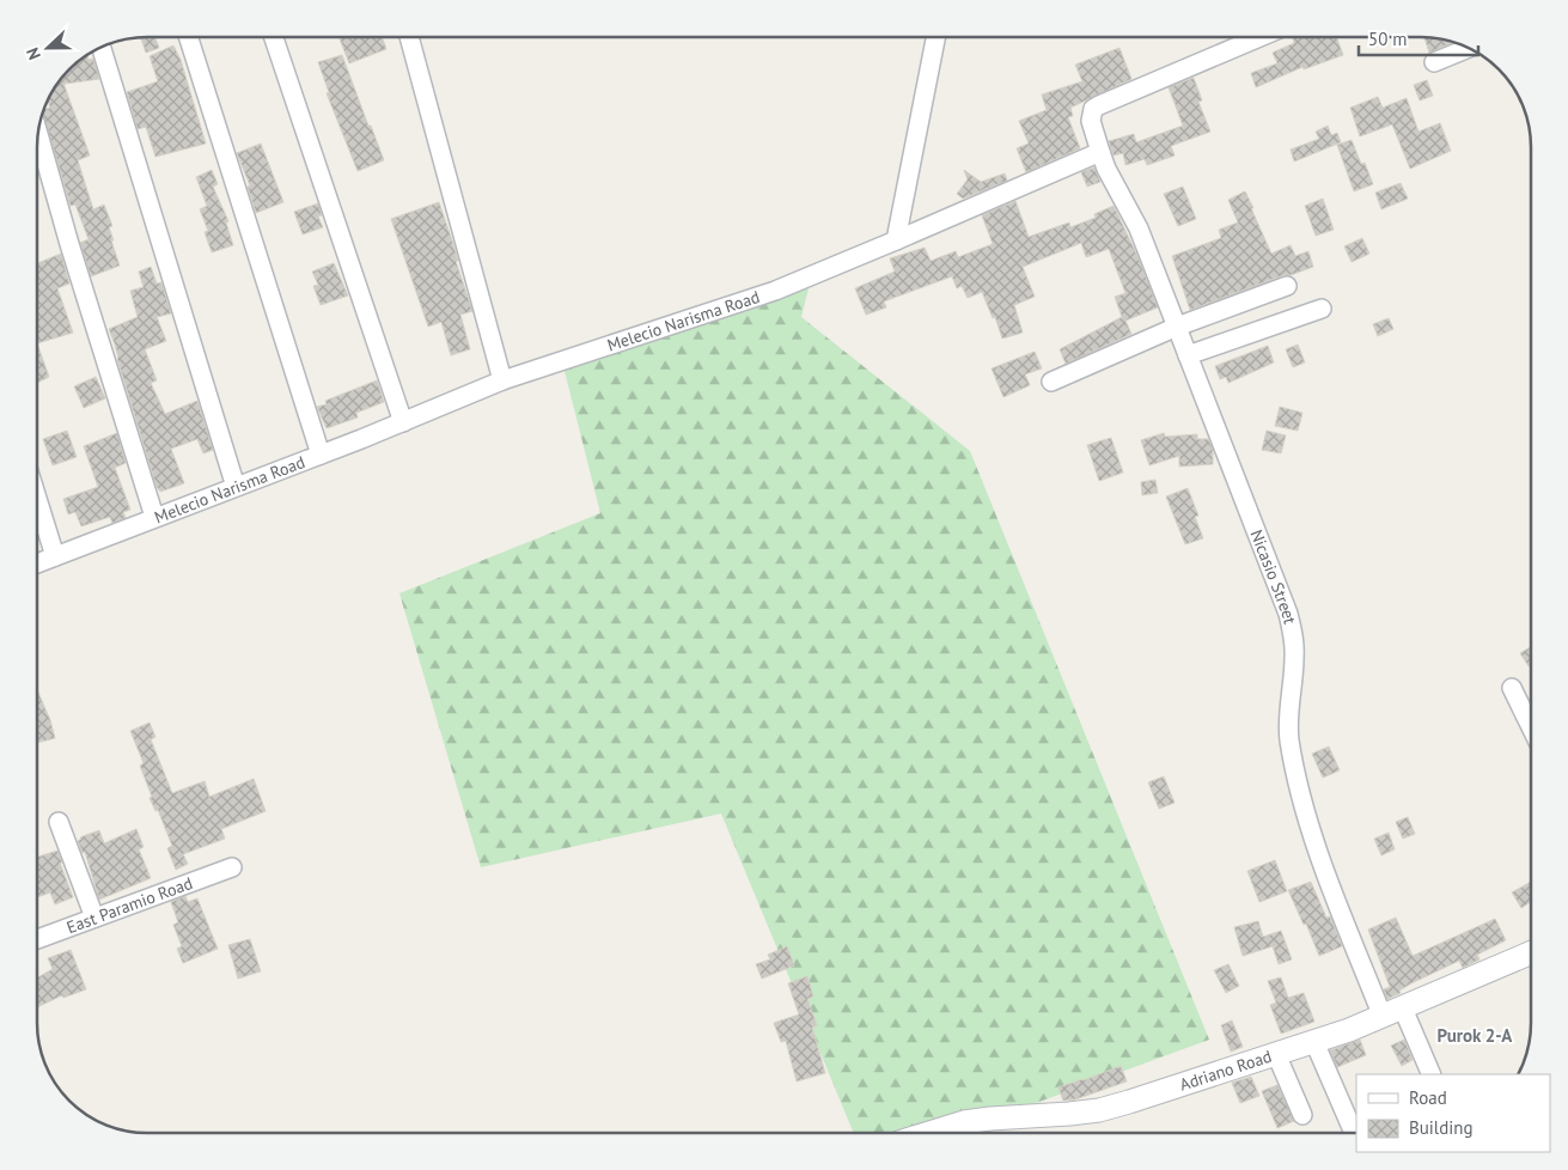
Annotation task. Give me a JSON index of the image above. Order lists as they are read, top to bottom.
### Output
{
  "streets": {
    "street": [
      "Melecio Narisma Road",
      "Nicasio Street",
      "East Paramio Road",
      "Adriano Road"
    ]
  },
  "crossings": [
    ["Melecio Narisma Road", "Nicasio Street"],
    ["Nicasio Street", "Adriano Road"]
  ],
  "districts": ["Purok 2-A"],
  "legend": ["Road", "Building"],
  "scale_bar": "50 m",
  "north": "left"
}
